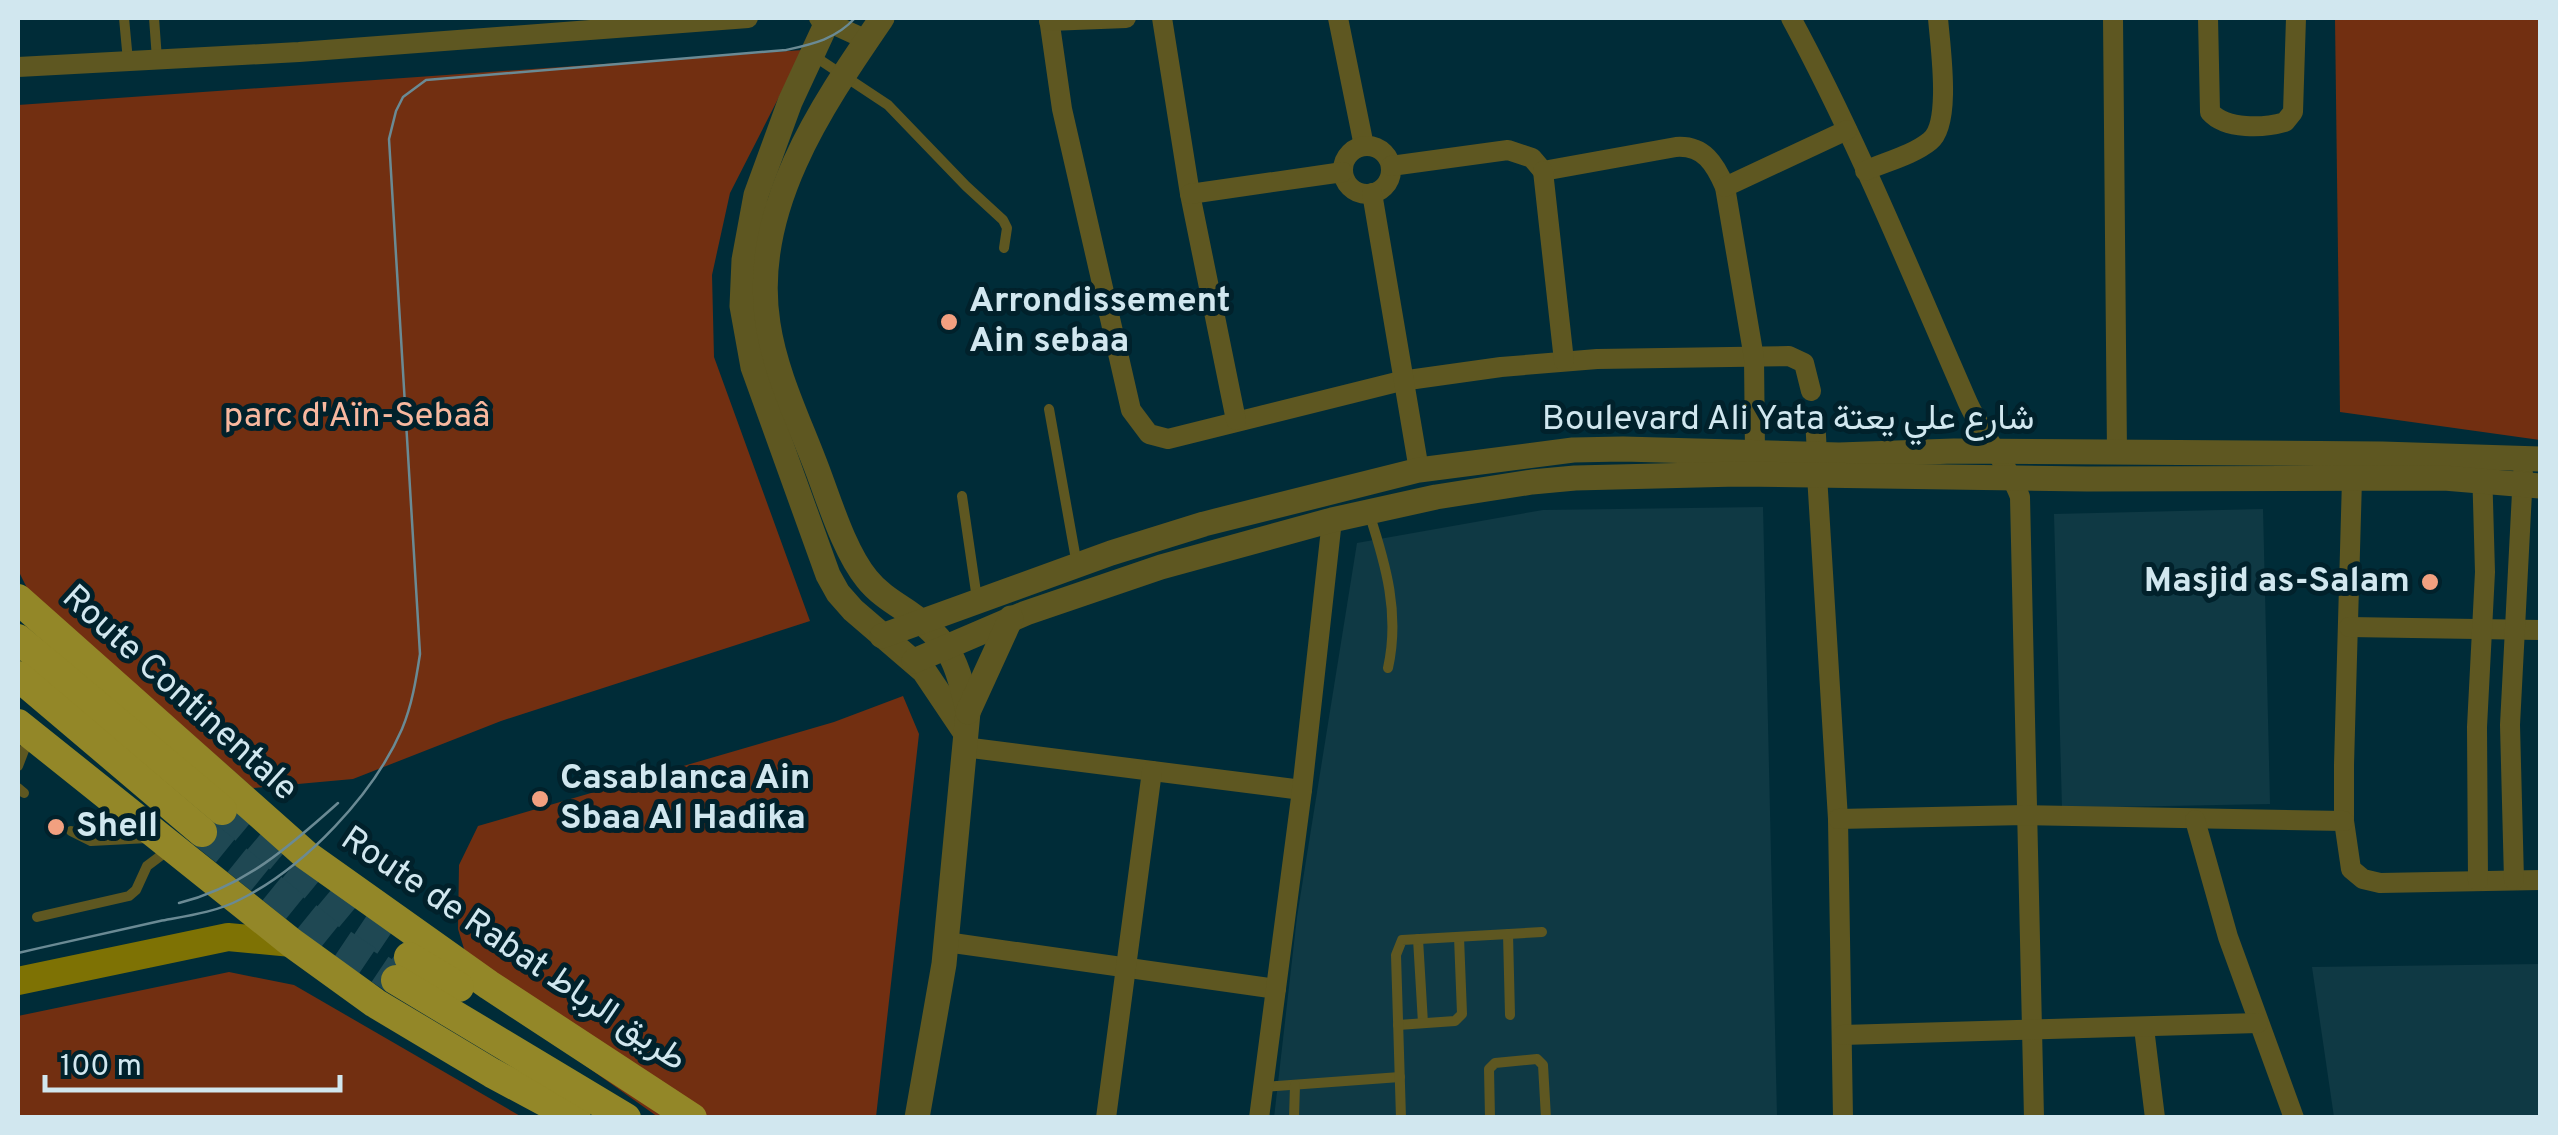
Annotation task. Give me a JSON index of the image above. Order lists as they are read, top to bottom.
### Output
{
  "streets": {
    "main road": ["Route Continentale", "Route de Rabat طريق الرباط"],
    "street": ["Boulevard Ali Yata شارع علي يعتة"]
  },
  "crossings": [
    ["Route Continentale", "Route de Rabat طريق الرباط"]
  ],
  "parks": ["parc d'Aïn-Sebaâ"],
  "places": [
    "Arrondissement Ain sebaa",
    "Masjid as-Salam",
    "Casablanca Ain Sbaa Al Hadika",
    "Shell"
  ],
  "scale_bar": "100 m"
}
